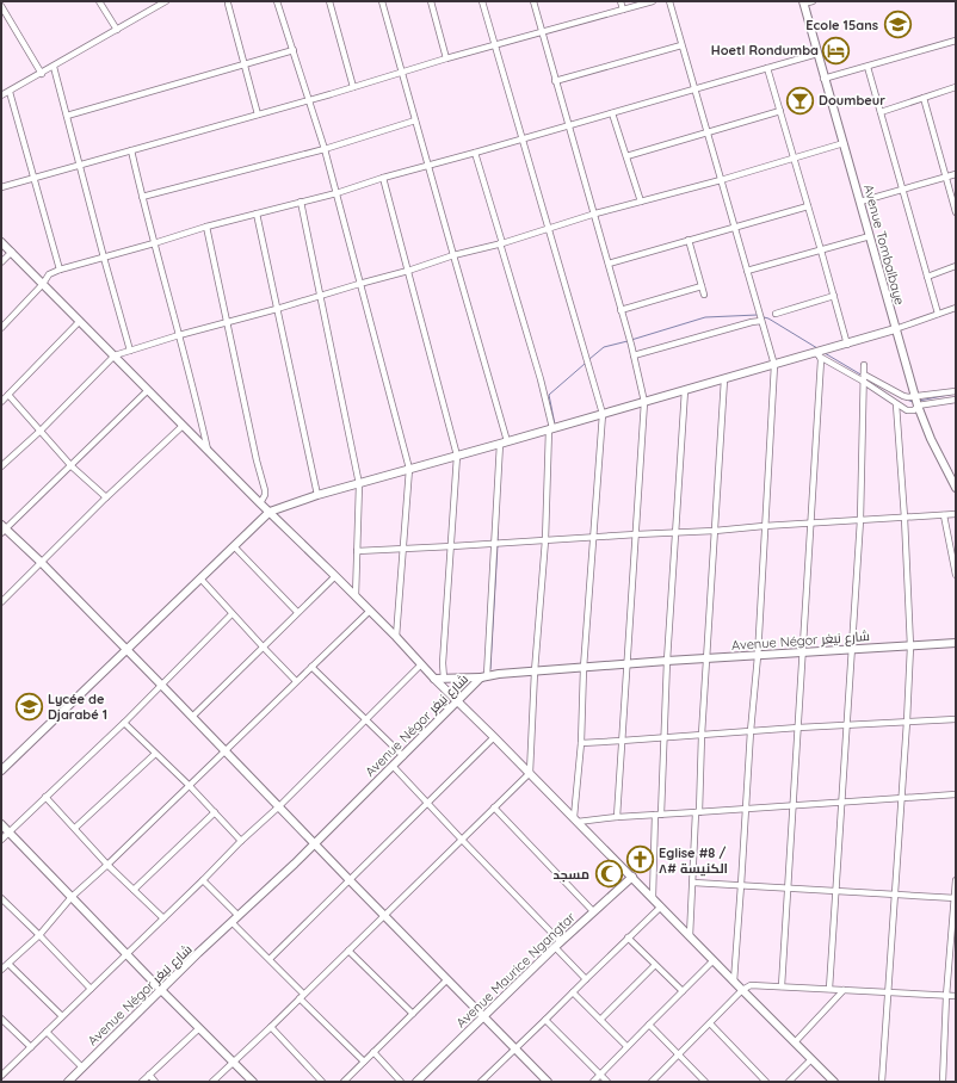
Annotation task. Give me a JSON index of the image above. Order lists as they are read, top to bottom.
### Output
{
  "streets": {
    "street": ["Avenue Tombalbaye", "Avenue Négor شارع نيغر", "Avenue Maurice Ngangtar"]
  },
  "places": {
    "school or university": ["Ecole 15ans", "Lycée de Djarabé 1"],
    "hotel": ["Hoetl Rondumba"],
    "bar": ["Doumbeur"],
    "church": ["Eglise #8 / الكنيسة #٨"],
    "mosque": ["مسجد"]
  }
}
